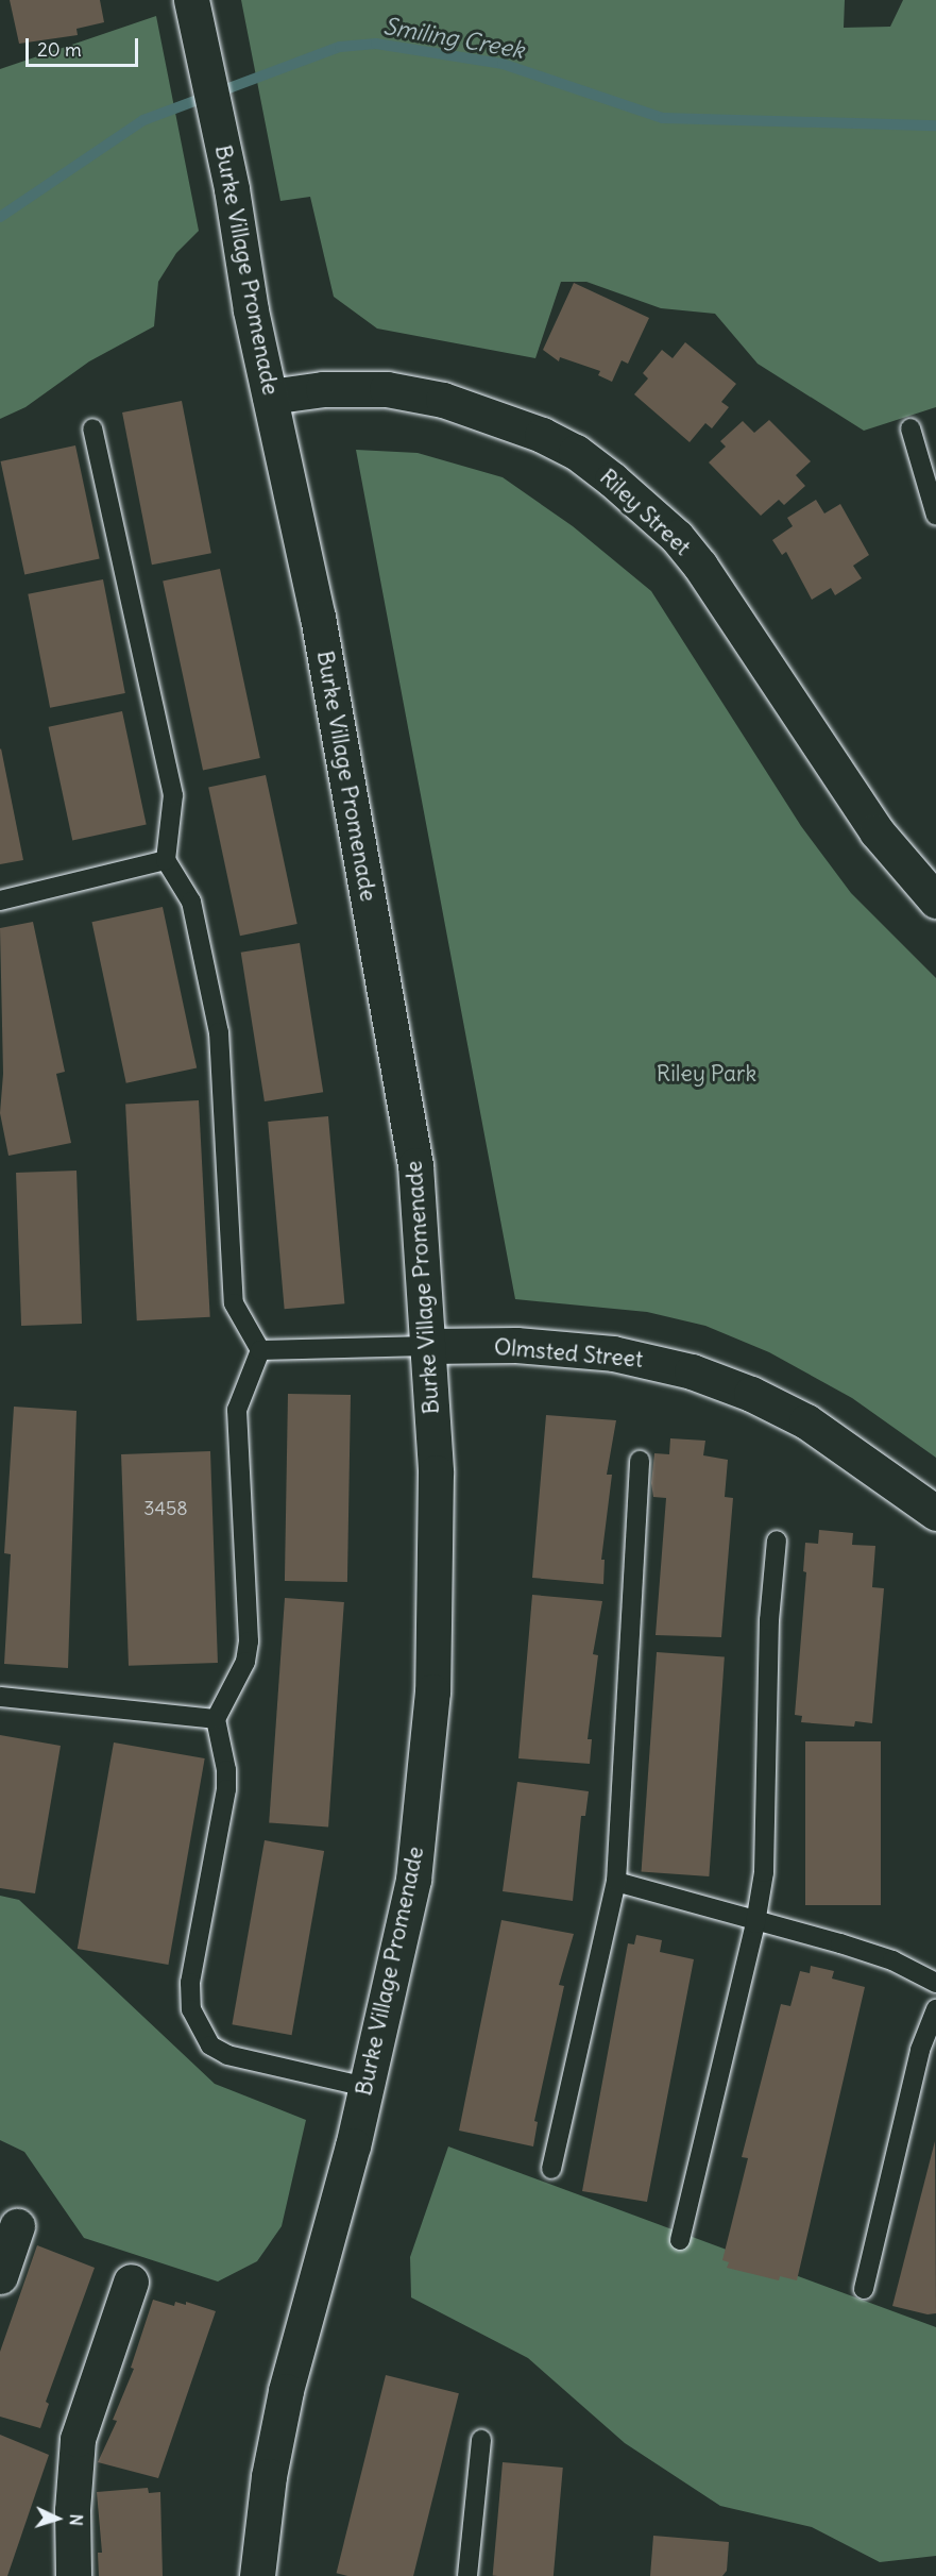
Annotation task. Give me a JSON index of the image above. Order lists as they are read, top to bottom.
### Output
{
  "streets": {
    "street": ["Burke Village Promenade", "Riley Street", "Olmsted Street"]
  },
  "crossings": [
    ["Burke Village Promenade", "Riley Street"],
    ["Burke Village Promenade", "Olmsted Street"]
  ],
  "water": ["Smiling Creek"],
  "parks": ["Riley Park"],
  "house_numbers": ["3458"],
  "scale_bar": "20 m",
  "north": "right"
}
